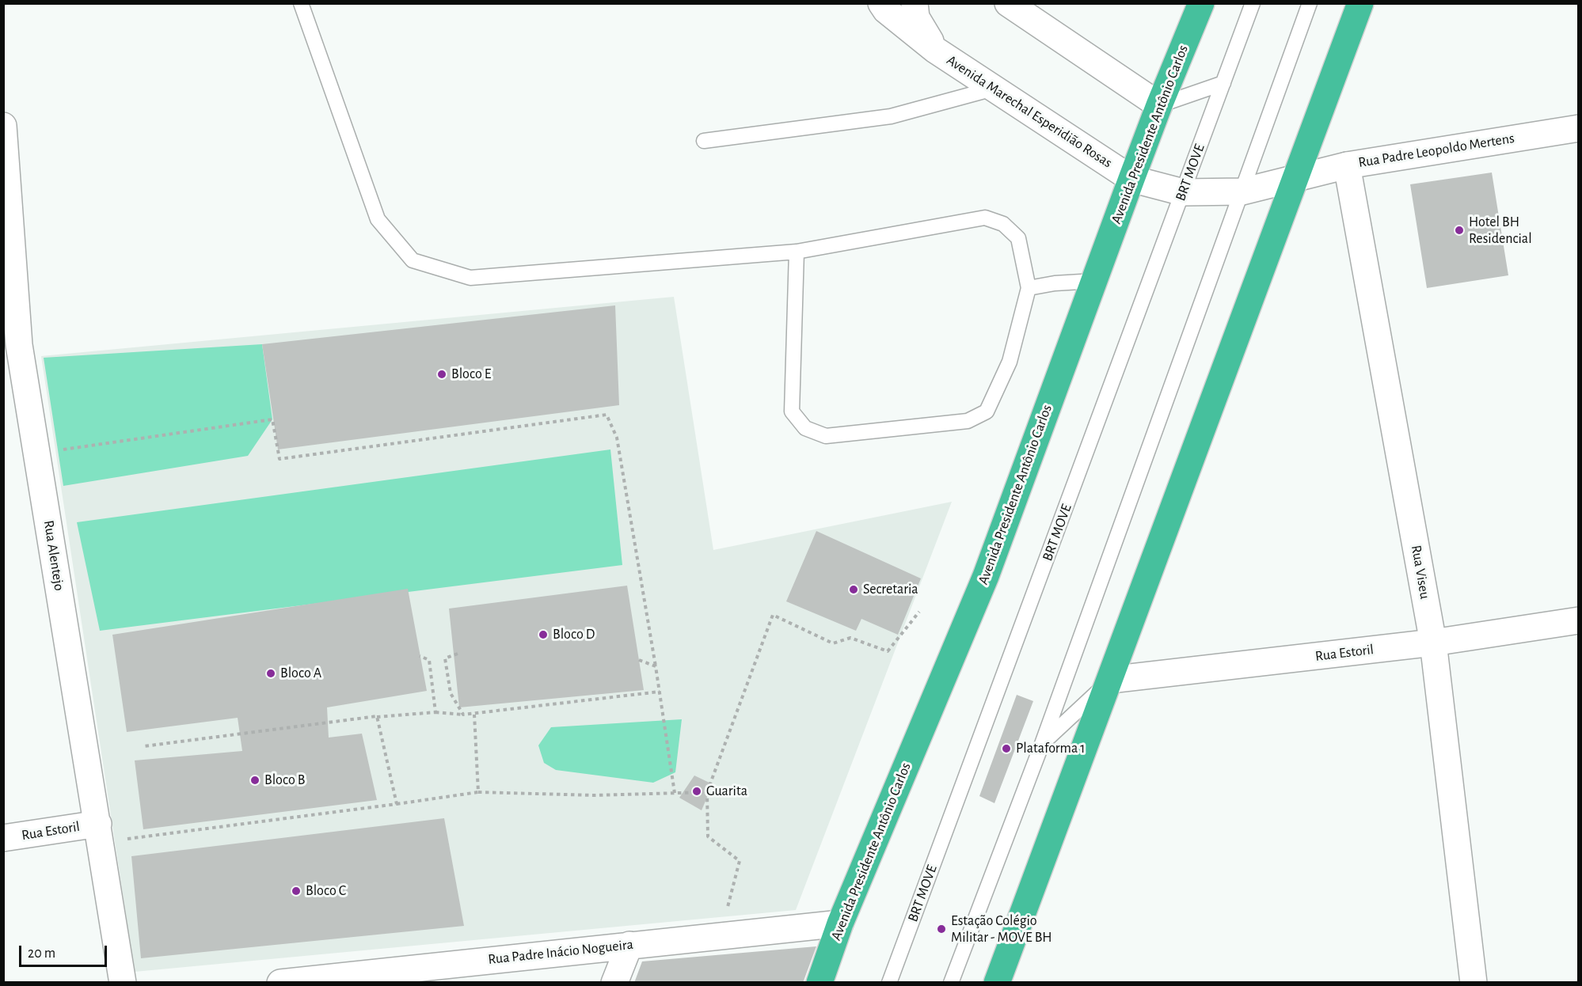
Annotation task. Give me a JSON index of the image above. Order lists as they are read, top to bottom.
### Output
{
  "streets": {
    "highway": ["Avenida Presidente Antônio Carlos"],
    "street": [
      "Avenida Marechal Esperidião Rosas",
      "Rua Padre Leopoldo Mertens",
      "Rua Alentejo",
      "Rua Viseu",
      "Rua Estoril",
      "Rua Padre Inácio Nogueira"
    ],
    "lane": ["BRT MOVE"]
  },
  "crossings": [
    ["Avenida Marechal Esperidião Rosas", "Avenida Presidente Antônio Carlos"],
    ["Avenida Marechal Esperidião Rosas", "Rua Padre Leopoldo Mertens"],
    ["Avenida Marechal Esperidião Rosas", "BRT MOVE"],
    ["Avenida Presidente Antônio Carlos", "Rua Padre Inácio Nogueira"],
    ["Rua Padre Leopoldo Mertens", "Rua Viseu"],
    ["Rua Alentejo", "Rua Estoril"],
    ["Rua Viseu", "Rua Estoril"]
  ],
  "places": [
    "Hotel BH Residencial",
    "Bloco E",
    "Secretaria",
    "Bloco D",
    "Bloco A",
    "Plataforma 1",
    "Bloco B",
    "Guarita",
    "Bloco C",
    "Estação Colégio Militar - MOVE BH"
  ],
  "scale_bar": "20 m"
}
